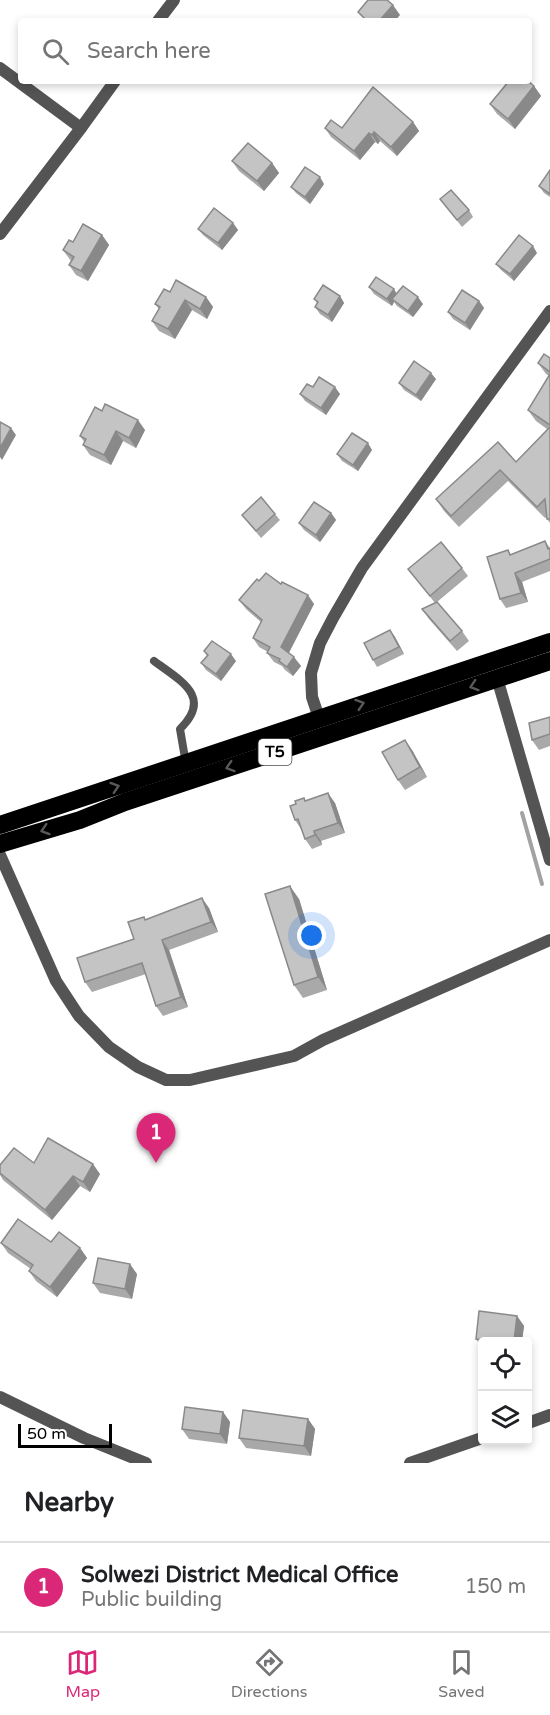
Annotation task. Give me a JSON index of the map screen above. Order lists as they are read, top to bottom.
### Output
{
  "streets": {
    "highway": ["T5"]
  },
  "scale_bar": "50 m",
  "page": {
    "search": "Search here",
    "pins": "1",
    "scale": "50 m",
    "heading": "Nearby",
    "list": [
      {
        "mark": "1",
        "name": "Solwezi District Medical Office",
        "note": "Public building",
        "value": "150 m"
      }
    ],
    "nav": ["Map", "Directions", "Saved"]
  }
}
